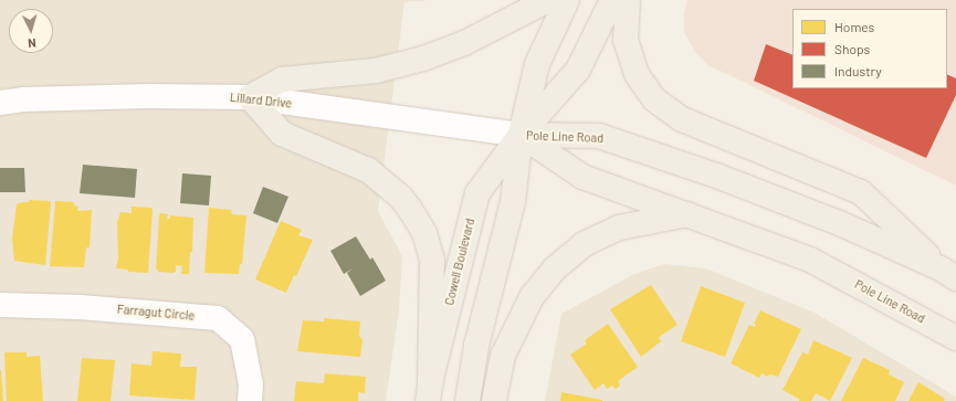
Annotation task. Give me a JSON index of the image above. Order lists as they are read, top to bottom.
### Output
{
  "streets": {
    "main road": ["Pole Line Road", "Cowell Boulevard"],
    "street": ["Lillard Drive", "Farragut Circle"]
  },
  "crossings": [
    ["Lillard Drive", "Pole Line Road"],
    ["Lillard Drive", "Cowell Boulevard"],
    ["Pole Line Road", "Cowell Boulevard"]
  ],
  "legend": ["Homes", "Shops", "Industry"],
  "north": "bottom"
}
